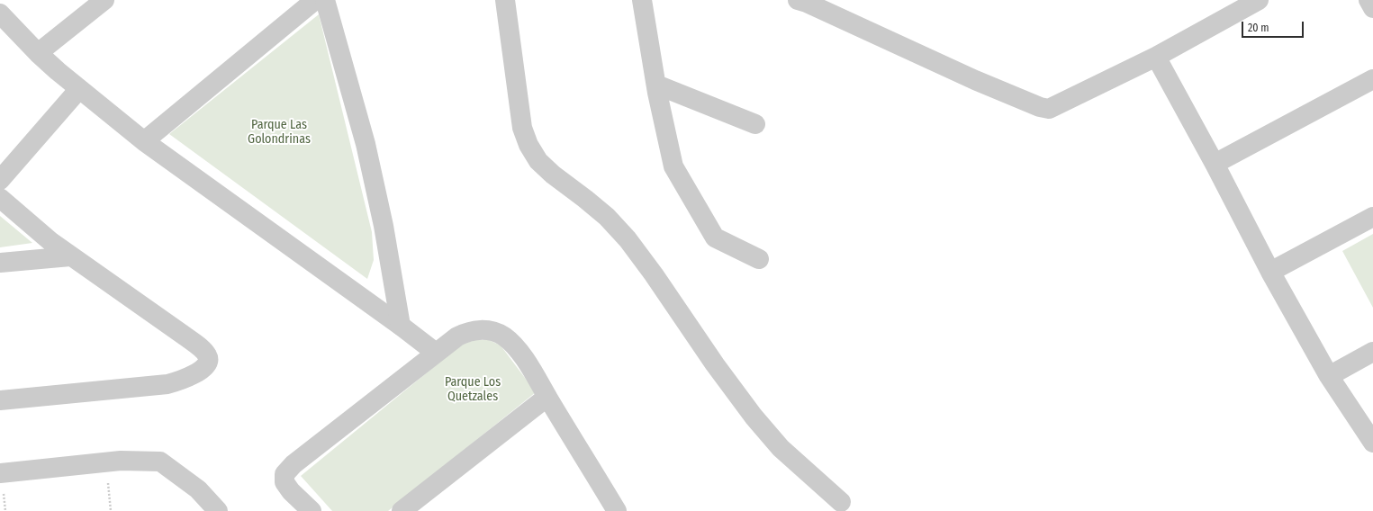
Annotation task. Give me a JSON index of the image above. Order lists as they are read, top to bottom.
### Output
{
  "parks": ["Parque Las Golondrinas", "Parque Los Quetzales"],
  "scale_bar": "20 m"
}
